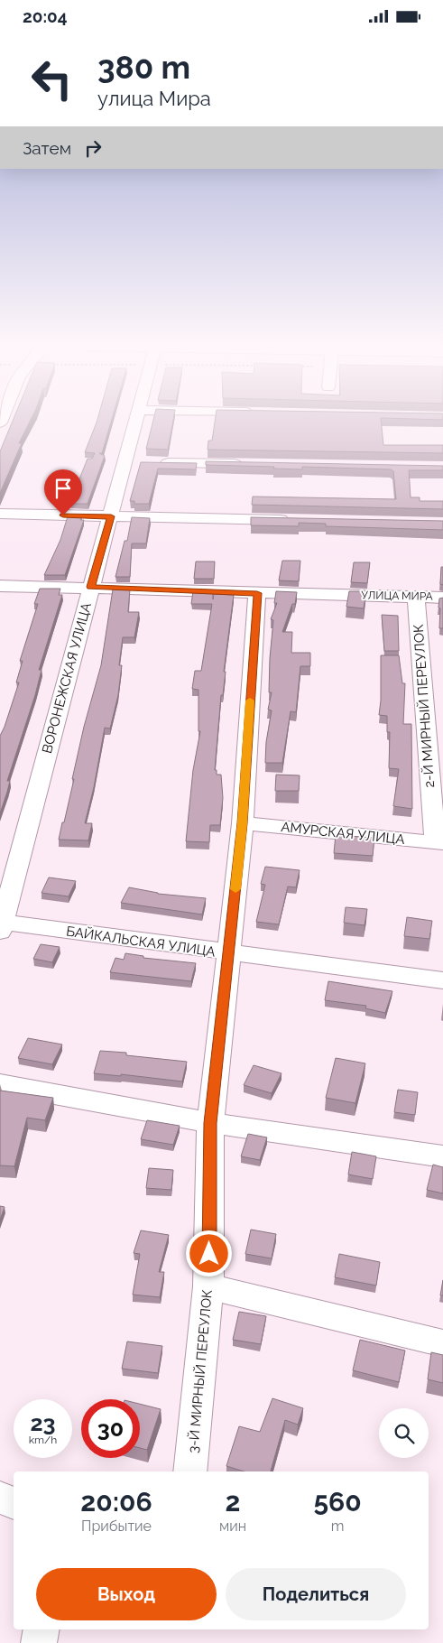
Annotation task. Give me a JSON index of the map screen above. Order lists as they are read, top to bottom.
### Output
{
  "streets": {
    "street": [
      "УЛИЦА МИРА",
      "ВОРОНЕЖСКАЯ УЛИЦА",
      "2-Й МИРНЫЙ ПЕРЕУЛОК",
      "АМУРСКАЯ УЛИЦА",
      "БАЙКАЛЬСКАЯ УЛИЦА",
      "3-Й МИРНЫЙ ПЕРЕУЛОК"
    ]
  },
  "crossings": [
    ["УЛИЦА МИРА", "ВОРОНЕЖСКАЯ УЛИЦА"],
    ["УЛИЦА МИРА", "2-Й МИРНЫЙ ПЕРЕУЛОК"],
    ["УЛИЦА МИРА", "3-Й МИРНЫЙ ПЕРЕУЛОК"],
    ["ВОРОНЕЖСКАЯ УЛИЦА", "БАЙКАЛЬСКАЯ УЛИЦА"],
    ["2-Й МИРНЫЙ ПЕРЕУЛОК", "АМУРСКАЯ УЛИЦА"],
    ["АМУРСКАЯ УЛИЦА", "3-Й МИРНЫЙ ПЕРЕУЛОК"],
    ["БАЙКАЛЬСКАЯ УЛИЦА", "3-Й МИРНЫЙ ПЕРЕУЛОК"]
  ],
  "page": {
    "status": "20:04",
    "turn": ["380 m", "улица Мира"],
    "then": "Затем",
    "speed": "23 km/h",
    "limit": "30",
    "eta": [
      "20:06",
      "Прибытие",
      "2",
      "мин",
      "560",
      "m"
    ],
    "buttons": ["Выход", "Поделиться"]
  }
}
